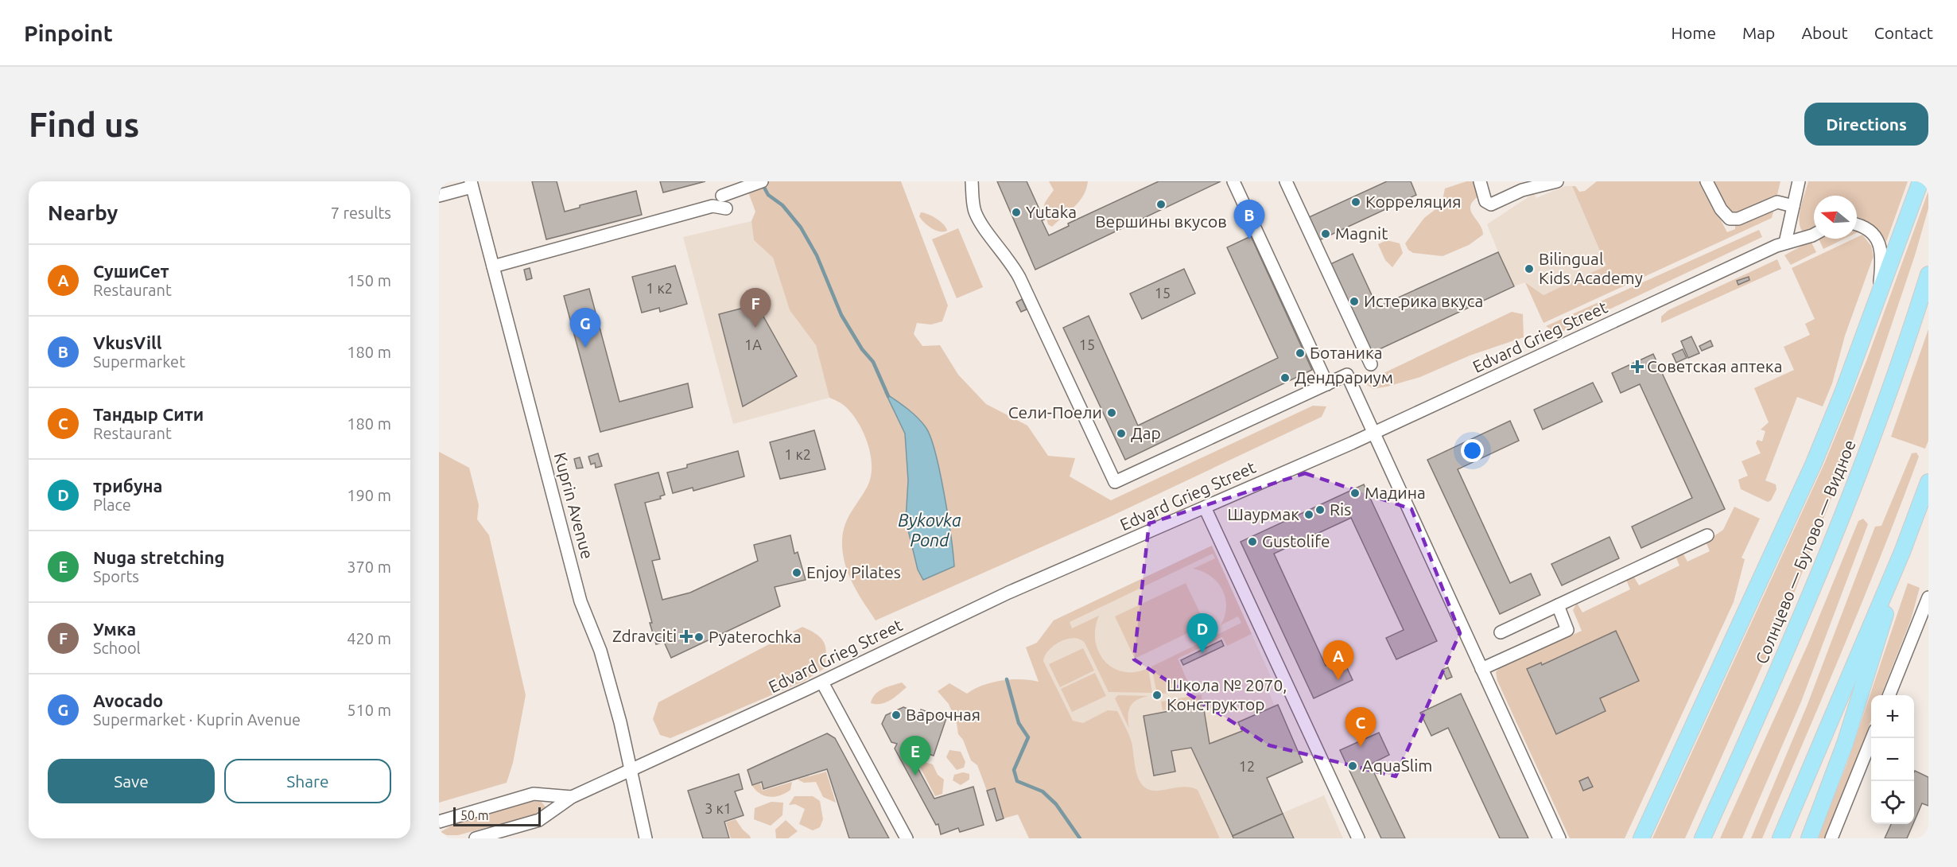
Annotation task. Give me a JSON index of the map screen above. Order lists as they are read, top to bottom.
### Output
{
  "streets": {
    "main road": ["Солнцево — Бутово — Видное"],
    "street": ["Edvard Grieg Street", "Kuprin Avenue"]
  },
  "crossings": [
    ["Edvard Grieg Street", "Kuprin Avenue"]
  ],
  "water": ["Bykovka Pond"],
  "places": {
    "other": [
      "Корреляция",
      "Вершины вкусов",
      "Yutaka",
      "Magnit",
      "Bilingual Kids Academy",
      "Истерика вкуса",
      "Ботаника",
      "Дендрариум",
      "Сели-Поели",
      "Дар",
      "Мадина",
      "Ris",
      "Шаурмак",
      "Gustolife",
      "Enjoy Pilates",
      "Pyaterochka",
      "Школа № 2070, Конструктор",
      "Варочная",
      "AquaSlim"
    ],
    "health": ["Советская аптека", "Zdravciti"]
  },
  "house_numbers": [
    "1 к2",
    "15",
    "1А",
    "15",
    "1 к2",
    "12",
    "3 к1"
  ],
  "scale_bar": "50 m",
  "north": "left",
  "page": {
    "header": "Pinpoint",
    "nav": [
      "Home",
      "Map",
      "About",
      "Contact"
    ],
    "buttons": [
      "Directions",
      ["Save", "Share"]
    ],
    "title": "Find us",
    "heading": ["Nearby", "7 results"],
    "pins": [
      "B",
      "F",
      "G",
      "D",
      "A",
      "C",
      "E"
    ],
    "list": [
      {
        "mark": "A",
        "name": "СушиСет",
        "note": "Restaurant",
        "value": "150 m"
      },
      {
        "mark": "B",
        "name": "VkusVill",
        "note": "Supermarket",
        "value": "180 m"
      },
      {
        "mark": "C",
        "name": "Тандыр Сити",
        "note": "Restaurant",
        "value": "180 m"
      },
      {
        "mark": "D",
        "name": "трибуна",
        "note": "Place",
        "value": "190 m"
      },
      {
        "mark": "E",
        "name": "Nuga stretching",
        "note": "Sports",
        "value": "370 m"
      },
      {
        "mark": "F",
        "name": "Умка",
        "note": "School",
        "value": "420 m"
      },
      {
        "mark": "G",
        "name": "Avocado",
        "note": "Supermarket · Kuprin Avenue",
        "value": "510 m"
      }
    ],
    "map_buttons": ["+", "−"],
    "scale": "50 m"
  }
}
